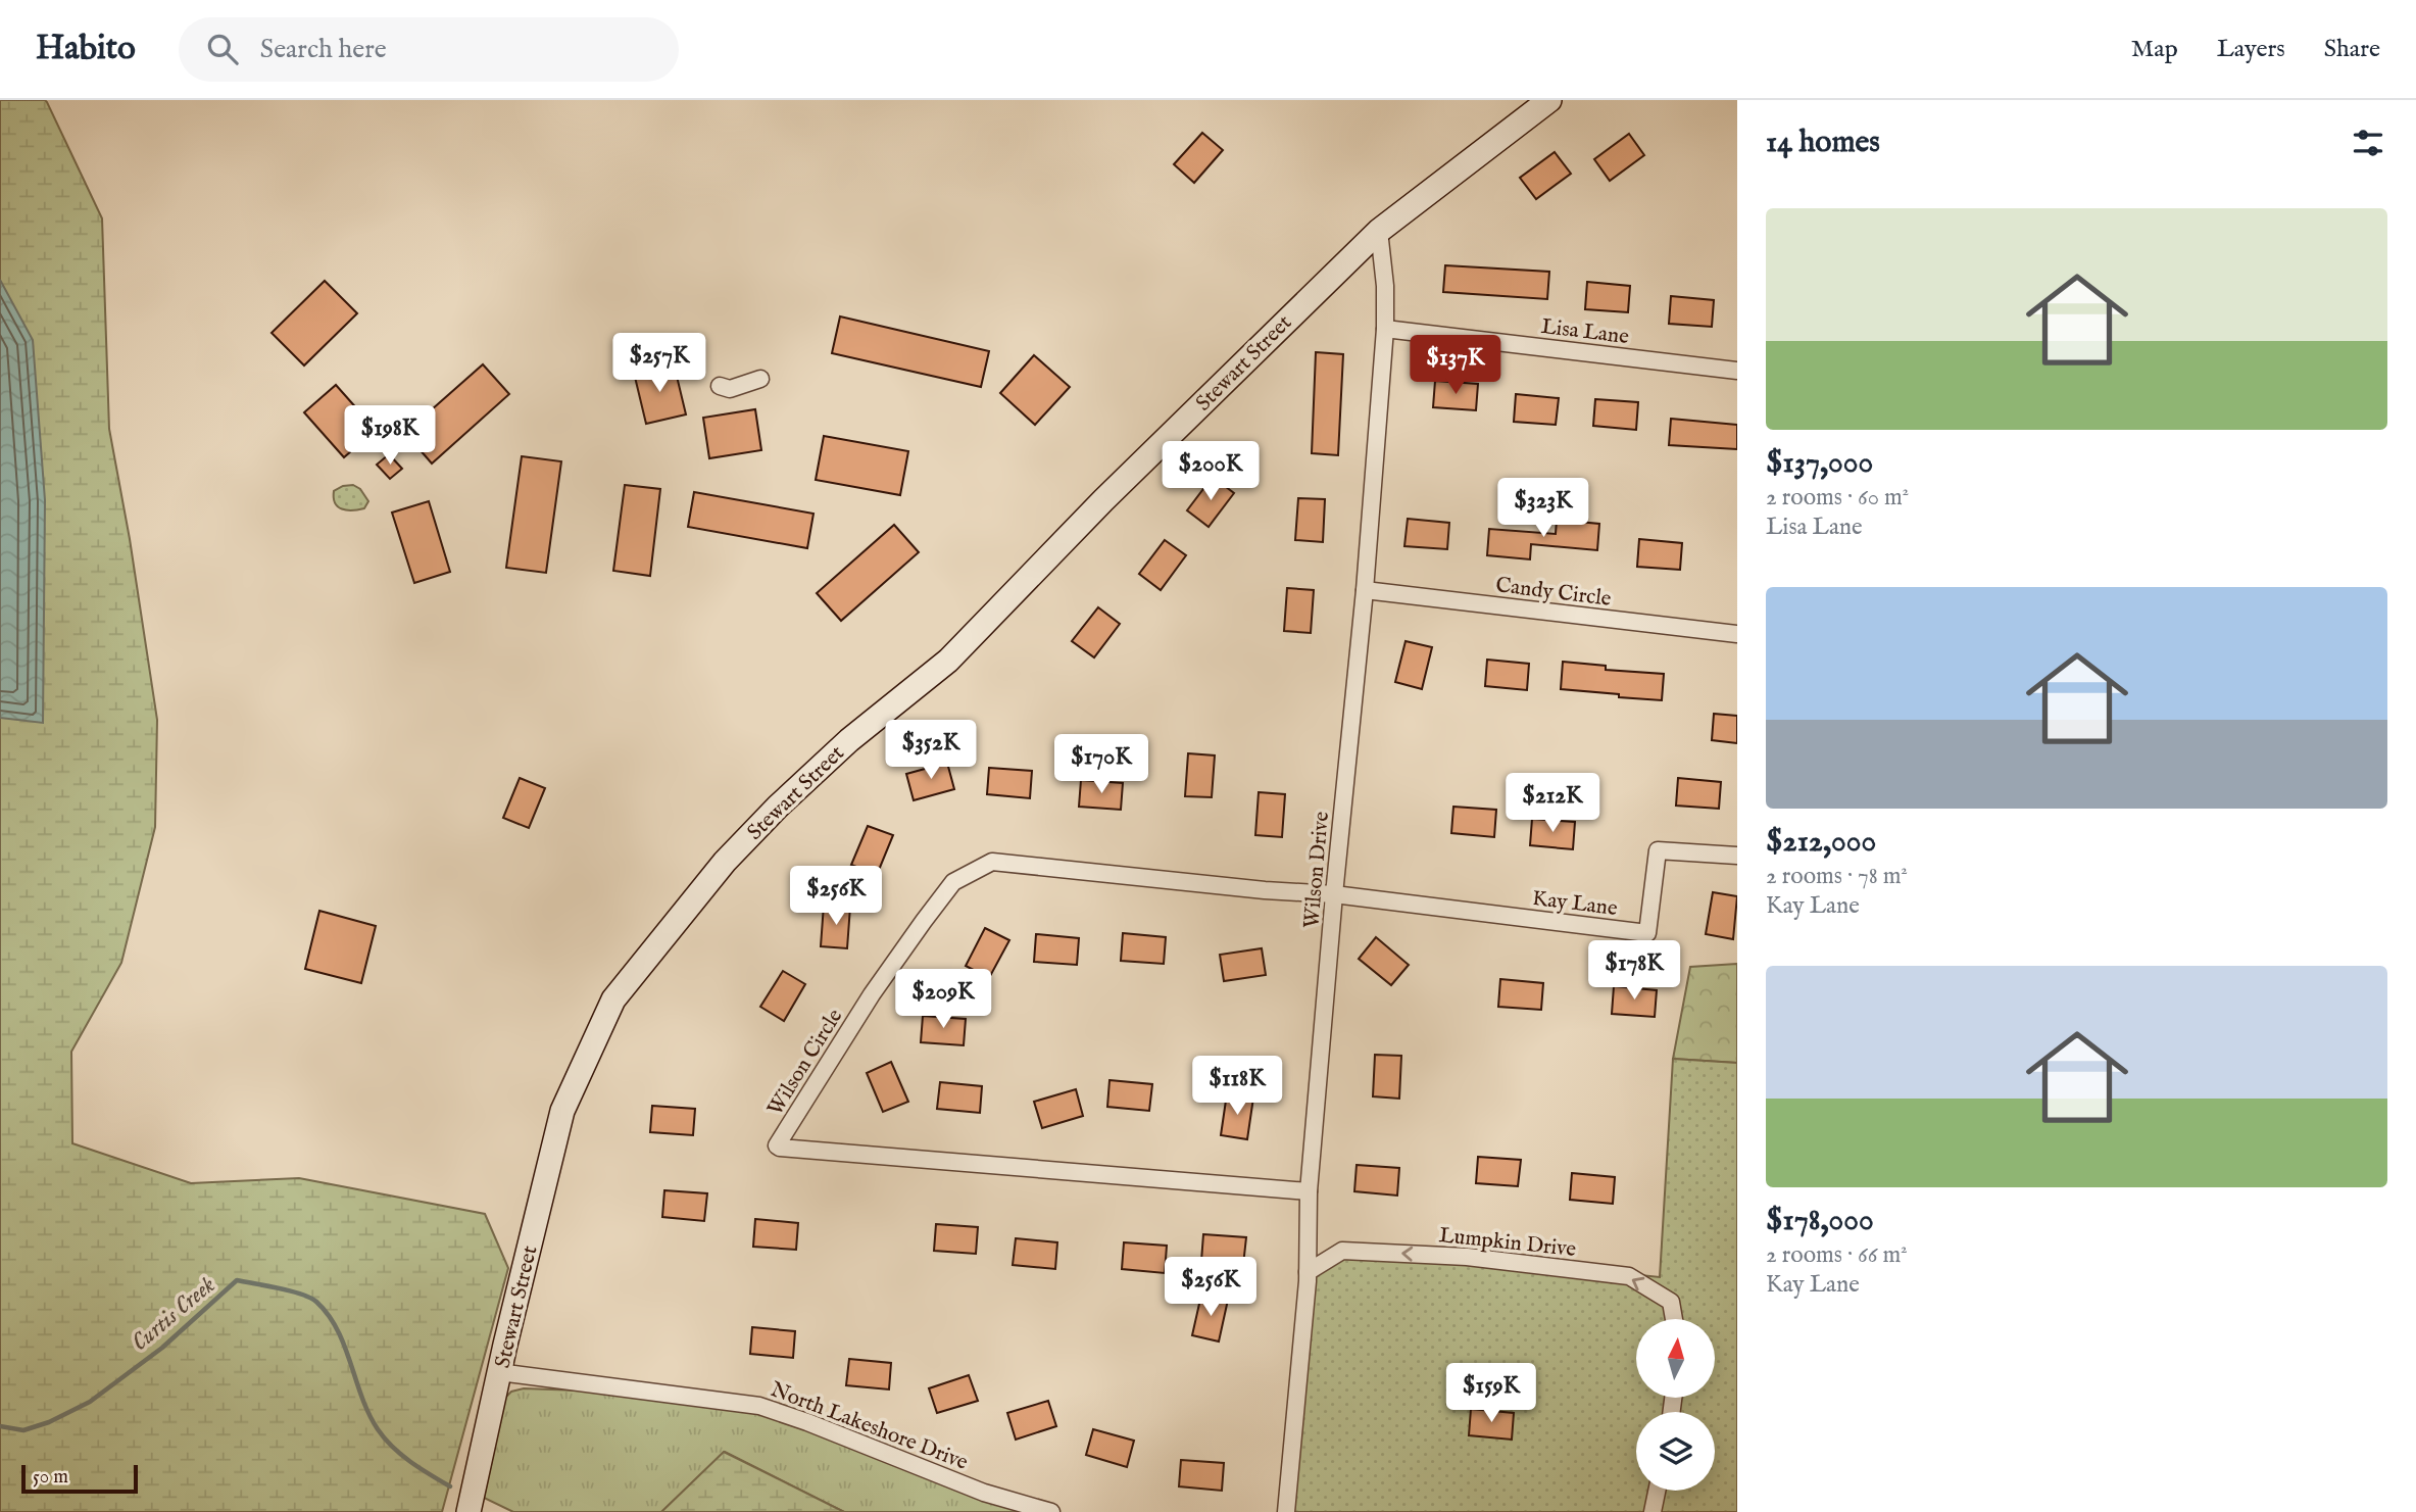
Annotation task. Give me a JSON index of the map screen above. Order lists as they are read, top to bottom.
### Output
{
  "streets": {
    "street": [
      "Lisa Lane",
      "Stewart Street",
      "Candy Circle",
      "Wilson Drive",
      "Kay Lane",
      "Wilson Circle",
      "Lumpkin Drive",
      "North Lakeshore Drive"
    ]
  },
  "crossings": [
    ["Lisa Lane", "Wilson Drive"],
    ["Stewart Street", "Wilson Drive"],
    ["Stewart Street", "North Lakeshore Drive"],
    ["Candy Circle", "Wilson Drive"],
    ["Wilson Drive", "Kay Lane"],
    ["Wilson Drive", "Wilson Circle"],
    ["Wilson Drive", "Lumpkin Drive"],
    ["Kay Lane", "Wilson Circle"]
  ],
  "one_way": ["Lumpkin Drive"],
  "water": ["Curtis Creek"],
  "scale_bar": "50 m",
  "north": "top",
  "page": {
    "header": "Habito",
    "search": "Search here",
    "nav": ["Map", "Layers", "Share"],
    "heading": "14 homes",
    "list": [
      {
        "name": "$137,000",
        "note": "2 rooms · 60 m² · Lisa Lane"
      },
      {
        "name": "$212,000",
        "note": "2 rooms · 78 m² · Kay Lane"
      },
      {
        "name": "$178,000",
        "note": "2 rooms · 66 m² · Kay Lane"
      }
    ],
    "price": [
      "$257K",
      "$137K",
      "$198K",
      "$200K",
      "$323K",
      "$352K",
      "$170K",
      "$212K",
      "$256K",
      "$178K",
      "$209K",
      "$118K",
      "$256K",
      "$159K"
    ],
    "scale": "50 m"
  }
}
